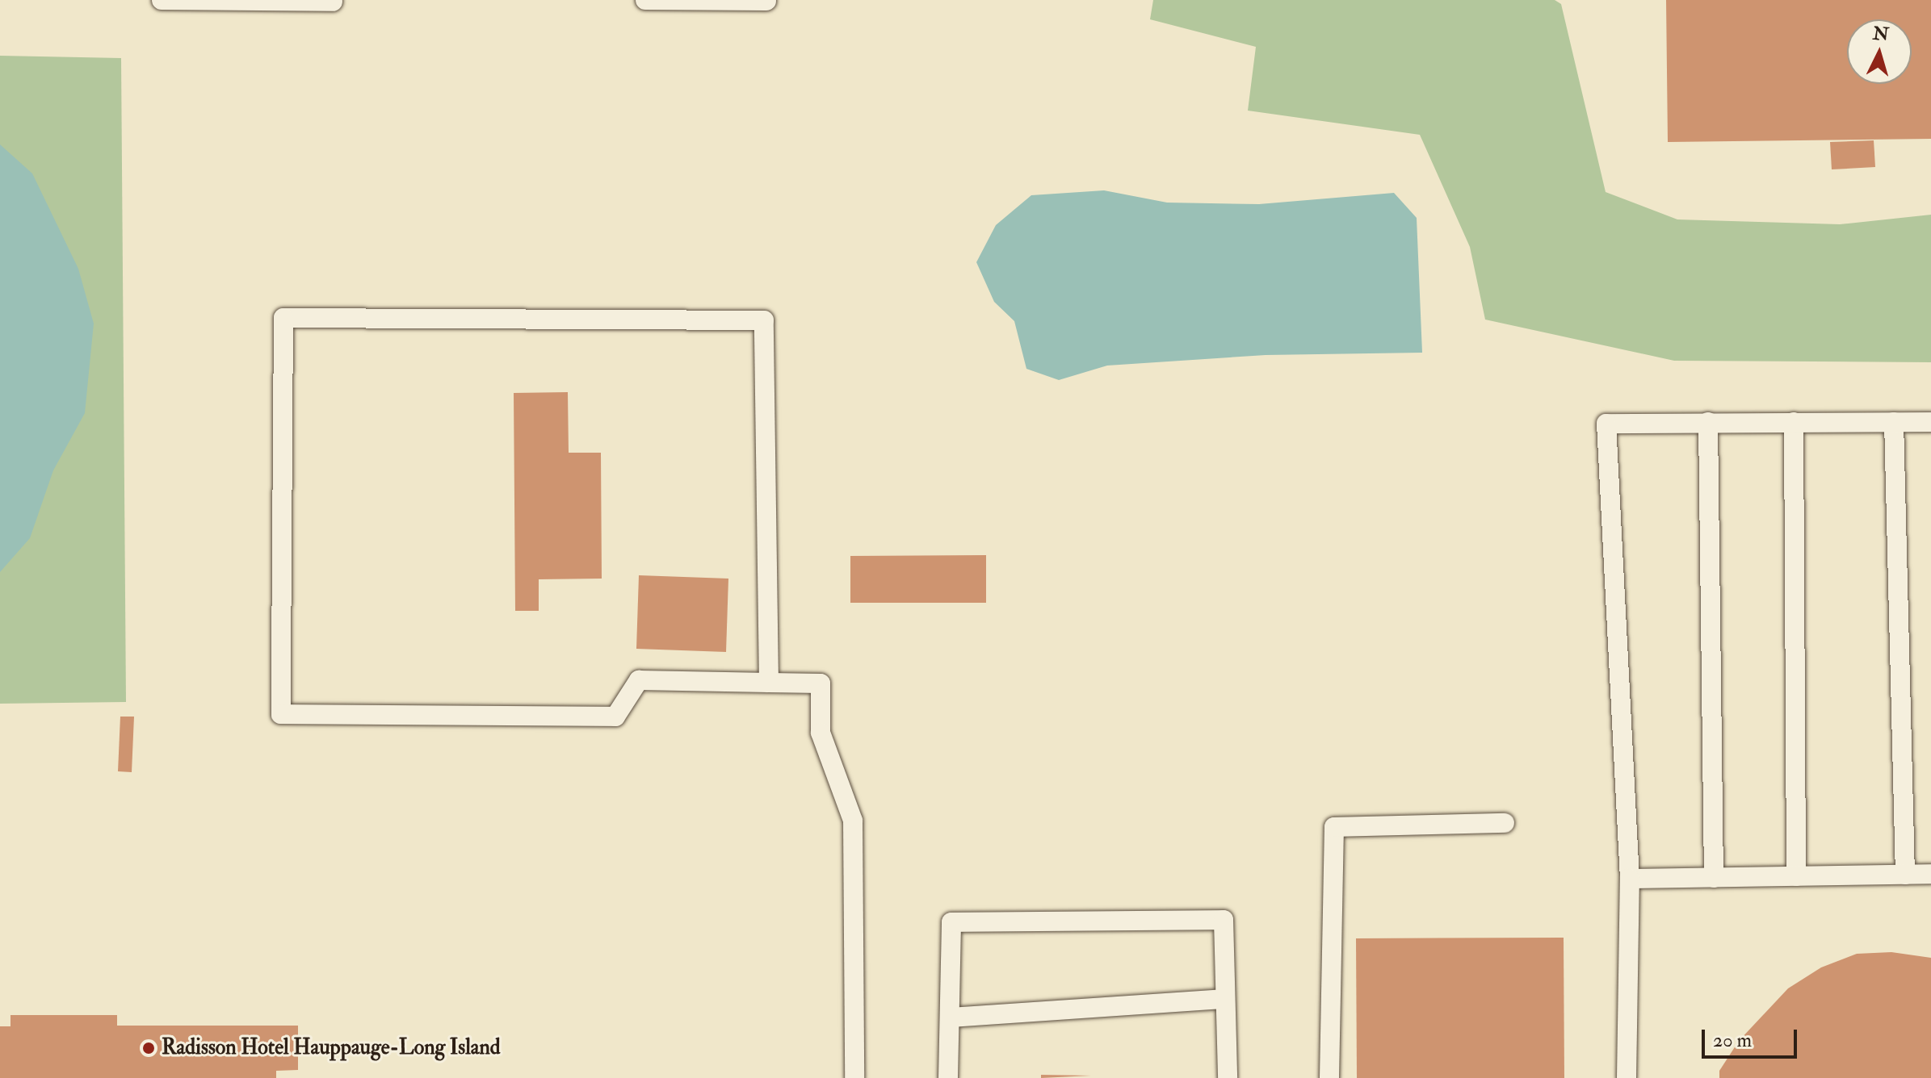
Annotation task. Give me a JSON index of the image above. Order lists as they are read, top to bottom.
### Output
{
  "places": ["Radisson Hotel Hauppauge-Long Island"],
  "scale_bar": "20 m",
  "north": "top"
}
